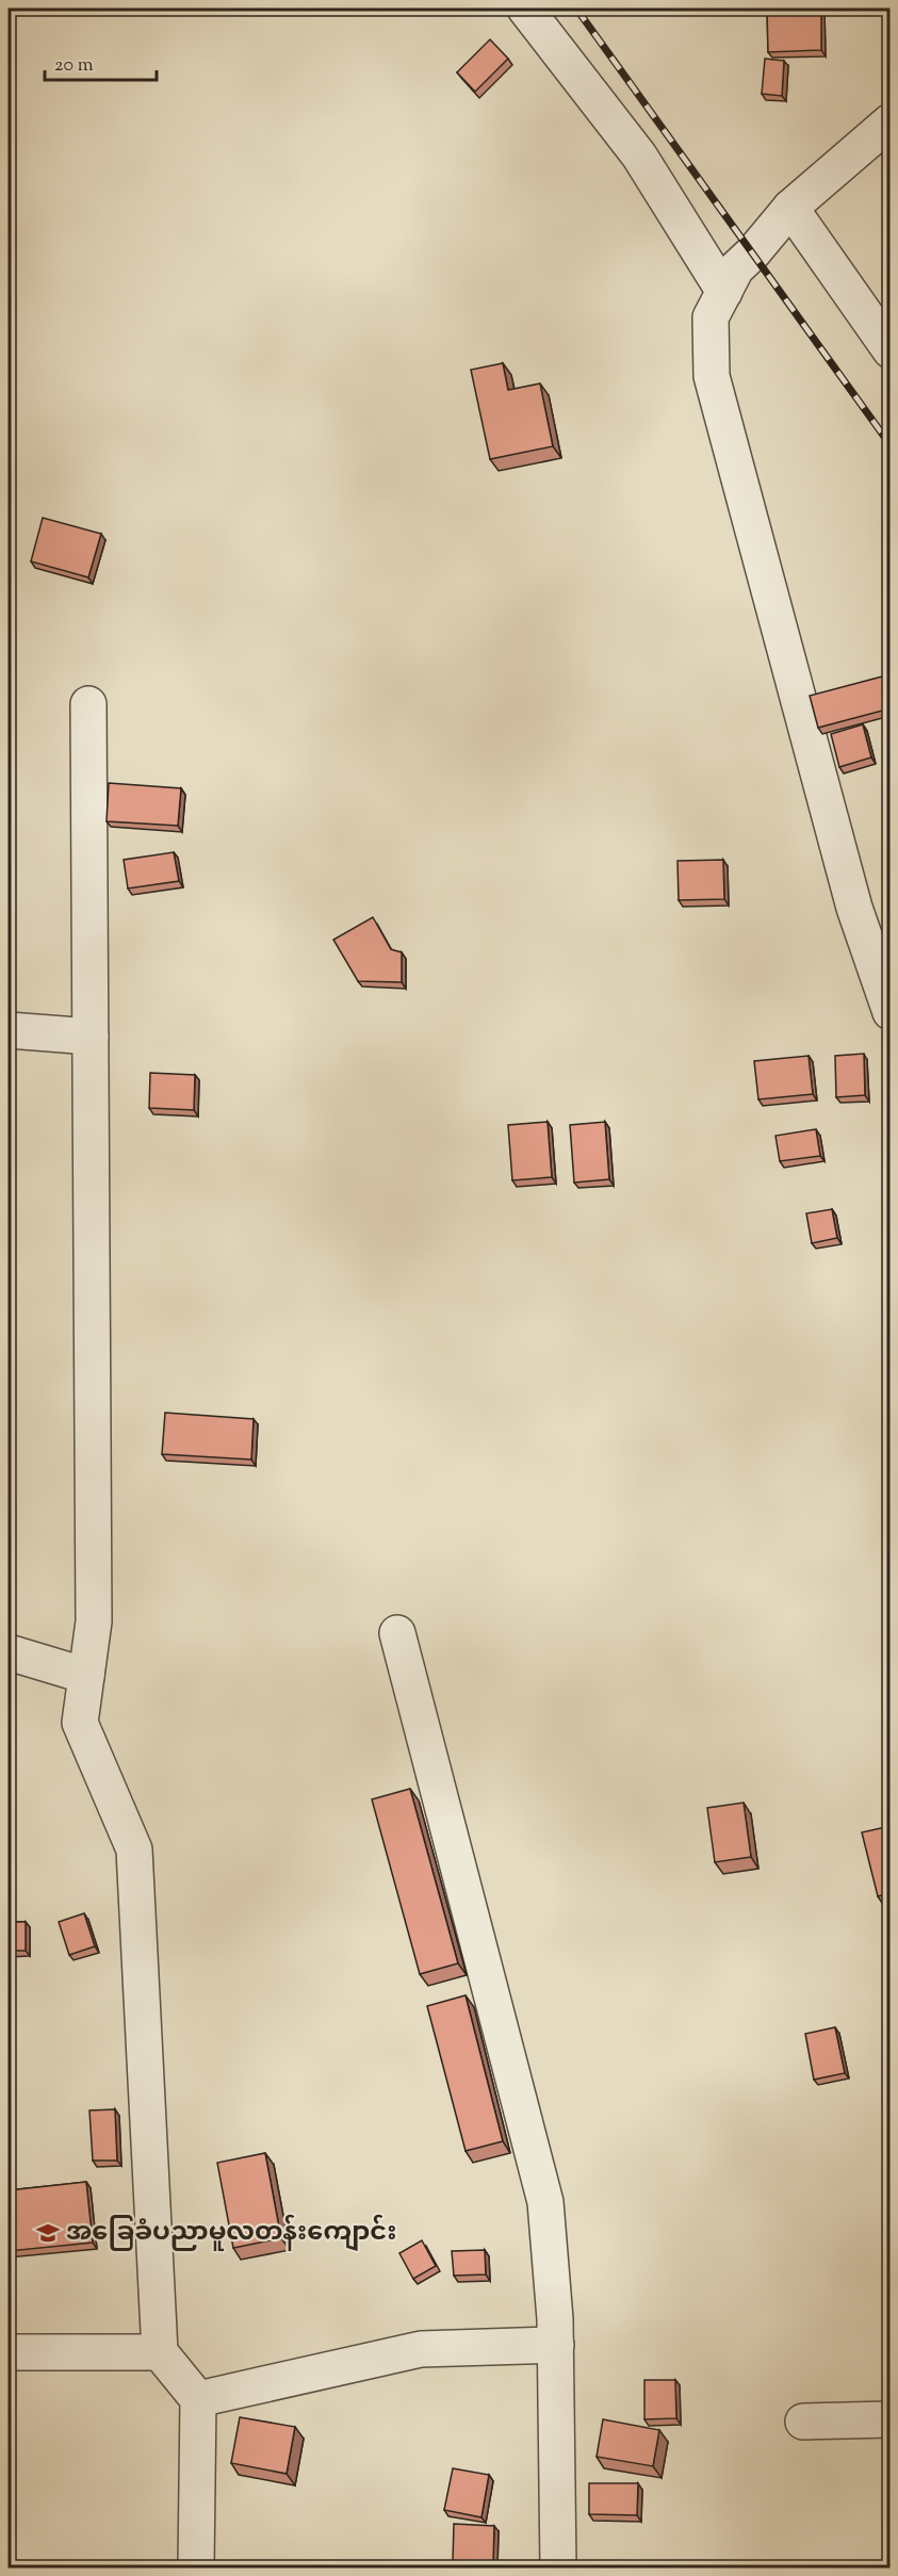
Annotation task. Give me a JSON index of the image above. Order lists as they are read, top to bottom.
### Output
{
  "places": {
    "school or university": ["အခြေခံပညာမူလတန်းကျောင်း"]
  },
  "scale_bar": "20 m"
}
